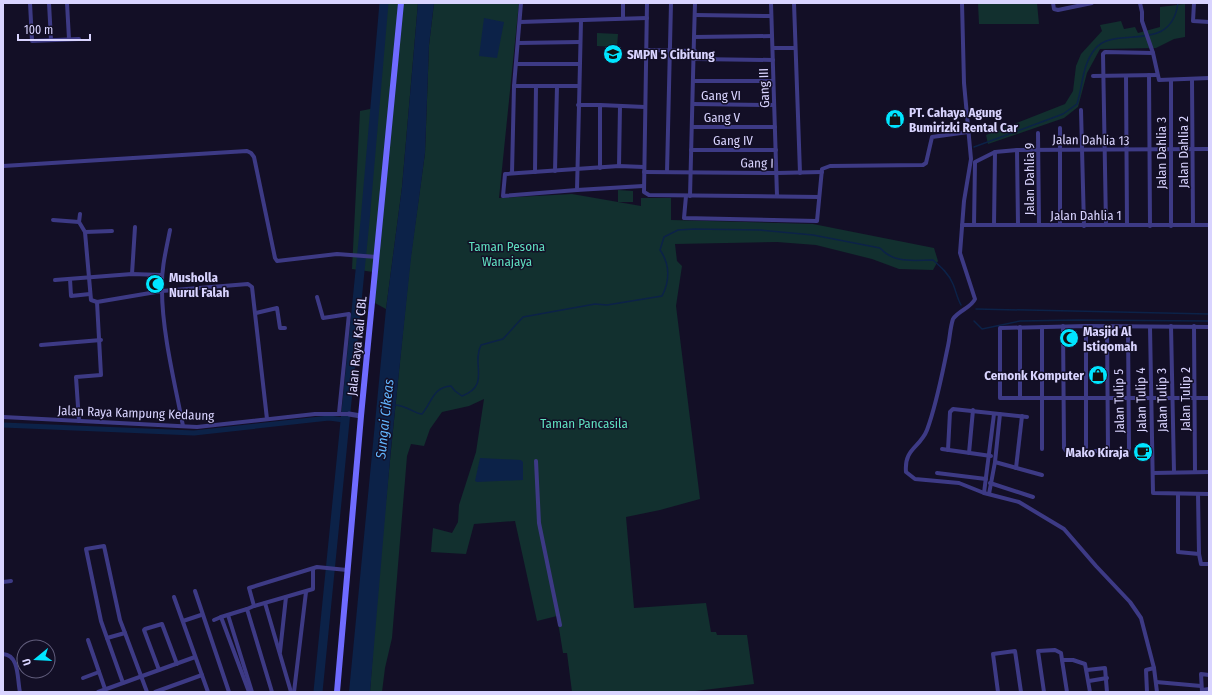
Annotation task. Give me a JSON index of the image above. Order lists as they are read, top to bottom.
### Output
{
  "streets": {
    "main road": ["Jalan Raya Kali CBL"],
    "street": [
      "Gang III",
      "Gang VI",
      "Gang V",
      "Gang IV",
      "Jalan Dahlia 13",
      "Jalan Dahlia 2",
      "Jalan Dahlia 3",
      "Gang I",
      "Jalan Dahlia 9",
      "Jalan Dahlia 1",
      "Jalan Tulip 2",
      "Jalan Tulip 4",
      "Jalan Tulip 3",
      "Jalan Tulip 5",
      "Jalan Raya Kampung Kedaung"
    ]
  },
  "crossings": [
    ["Gang III", "Gang VI"],
    ["Gang III", "Gang V"],
    ["Gang III", "Gang IV"],
    ["Gang III", "Gang I"],
    ["Jalan Dahlia 13", "Jalan Dahlia 2"],
    ["Jalan Dahlia 13", "Jalan Dahlia 3"],
    ["Jalan Dahlia 13", "Jalan Dahlia 9"],
    ["Jalan Dahlia 13", "Jalan Dahlia 1"],
    ["Jalan Dahlia 2", "Jalan Dahlia 1"],
    ["Jalan Dahlia 3", "Jalan Dahlia 1"],
    ["Jalan Dahlia 9", "Jalan Dahlia 1"]
  ],
  "water": ["Sungai Cikeas"],
  "parks": ["Taman Pesona Wanajaya", "Taman Pancasila"],
  "places": {
    "school or university": ["SMPN 5 Cibitung"],
    "shop": ["PT. Cahaya Agung Bumirizki Rental Car", "Cemonk Komputer"],
    "mosque": ["Musholla Nurul Falah", "Masjid Al Istiqomah"],
    "cafe": ["Mako Kiraja"]
  },
  "scale_bar": "100 m",
  "north": "left"
}
